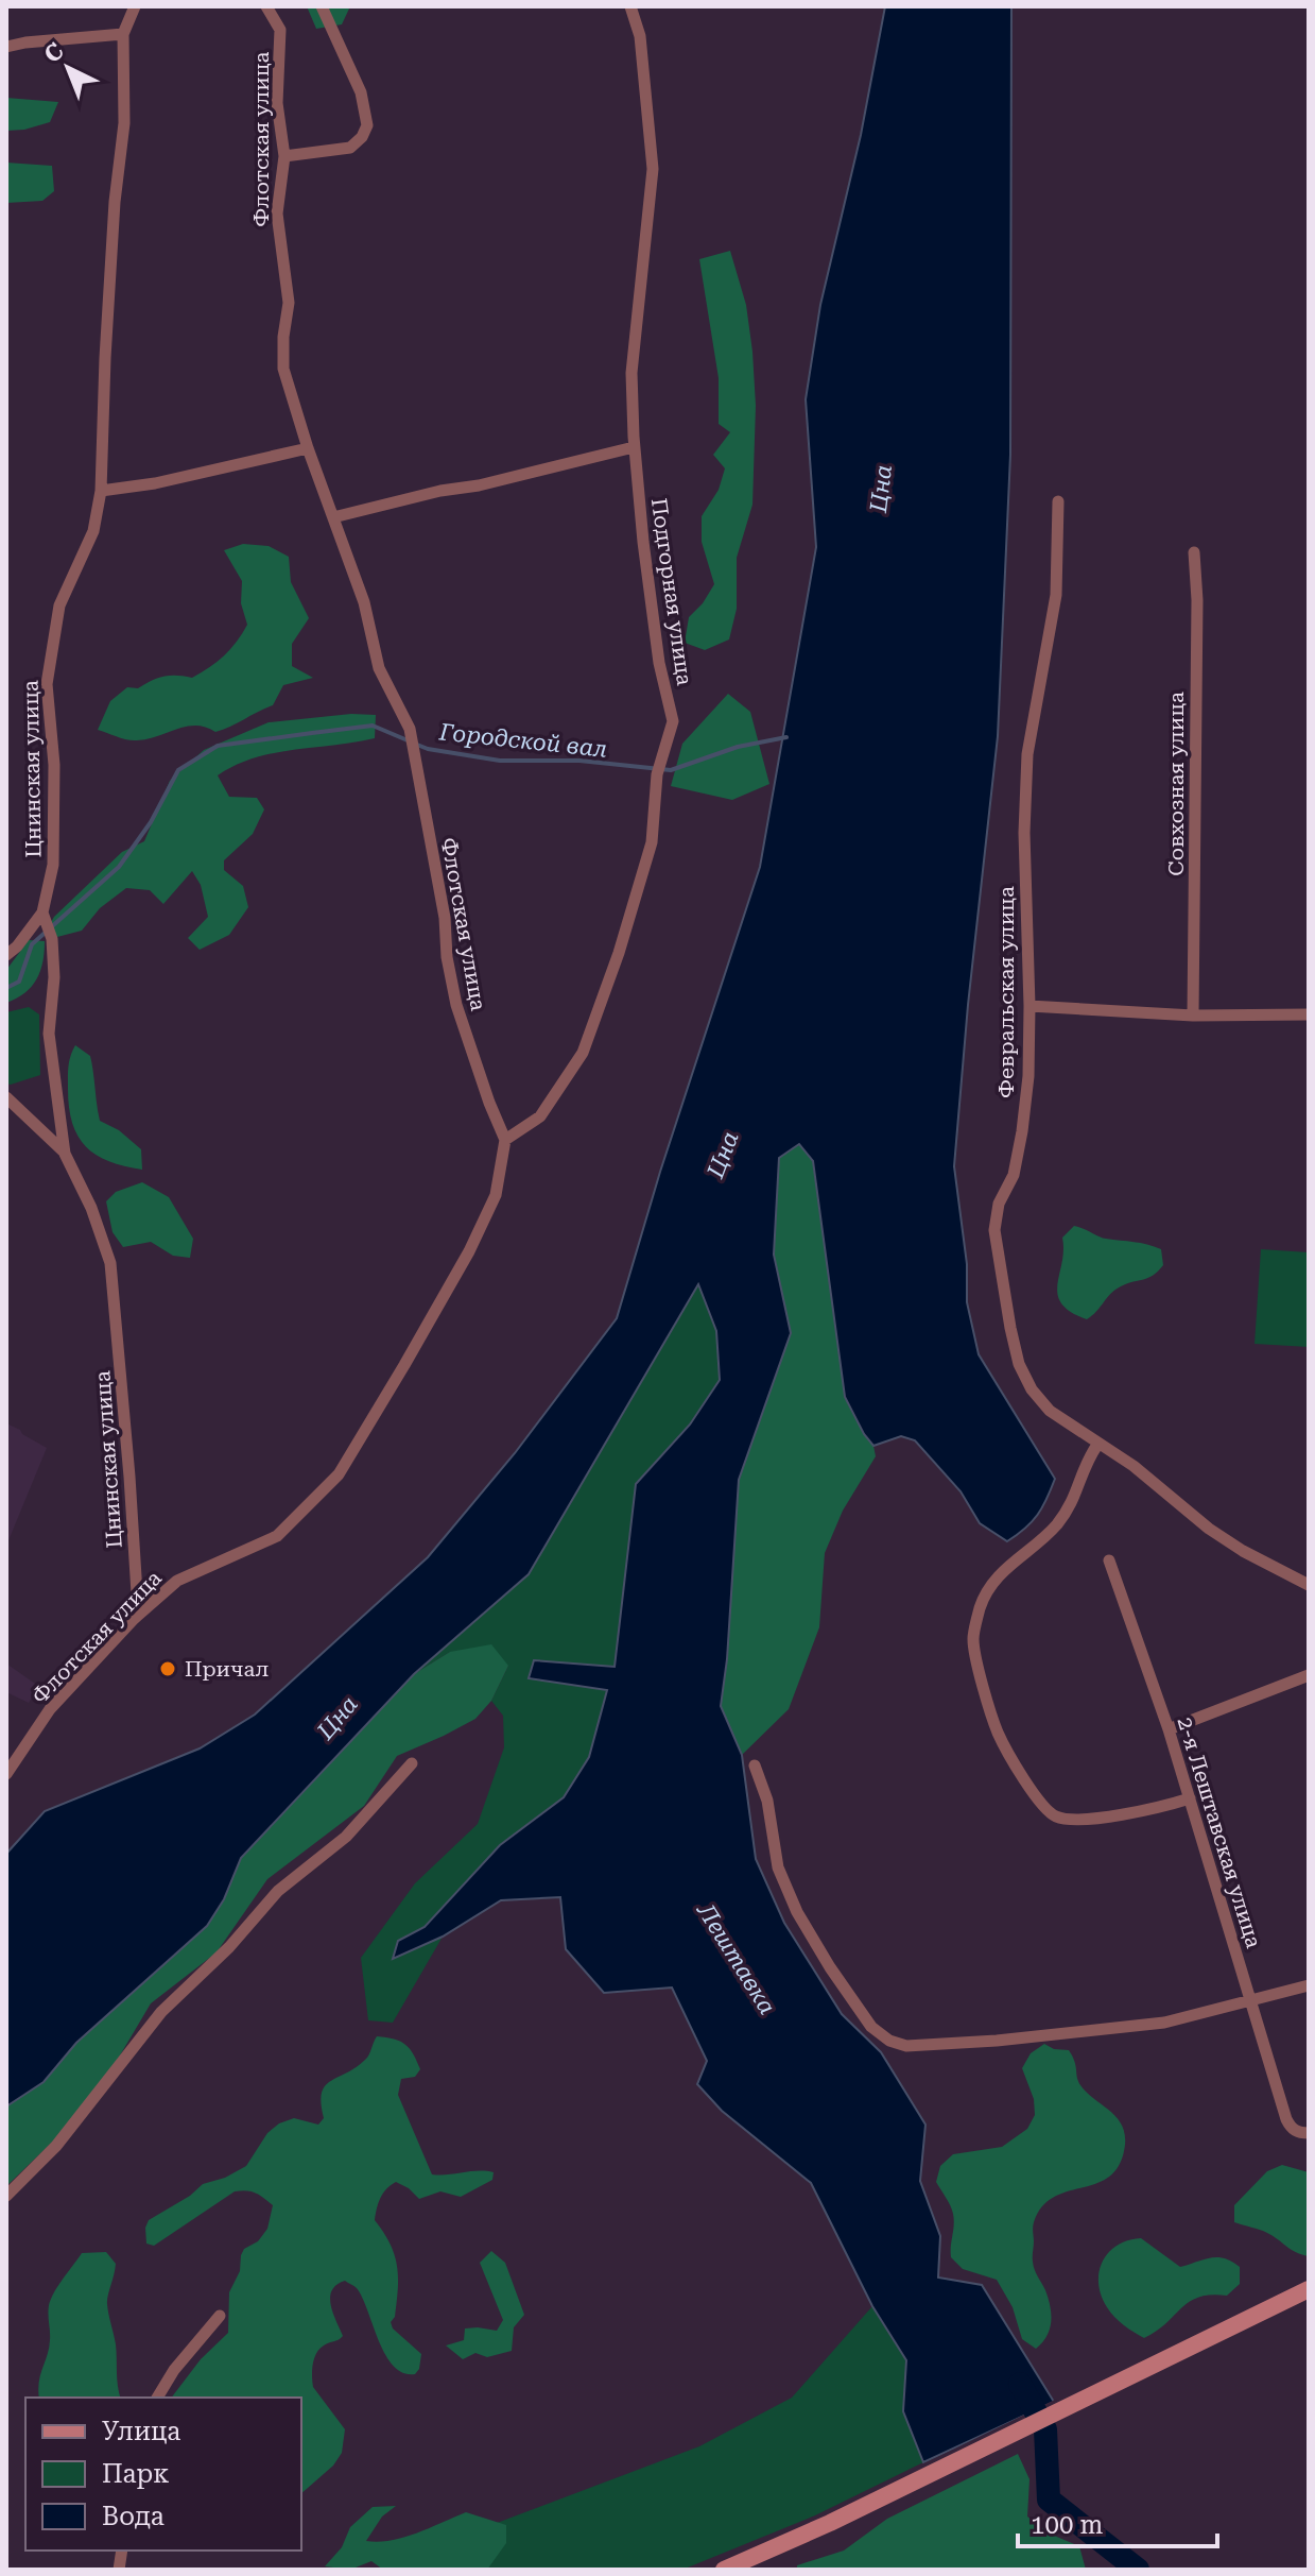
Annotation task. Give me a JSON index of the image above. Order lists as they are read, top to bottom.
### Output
{
  "streets": {
    "street": [
      "Флотская улица",
      "Подгорная улица",
      "Цнинская улица",
      "Совхозная улица",
      "Февральская улица",
      "2-я Лештавская улица"
    ]
  },
  "crossings": [
    ["Флотская улица", "Подгорная улица"],
    ["Флотская улица", "Цнинская улица"]
  ],
  "water": ["Цна", "Городской вал", "Лештавка"],
  "places": ["Причал"],
  "legend": ["Улица", "Парк", "Вода"],
  "scale_bar": "100 m",
  "north": "top left"
}
